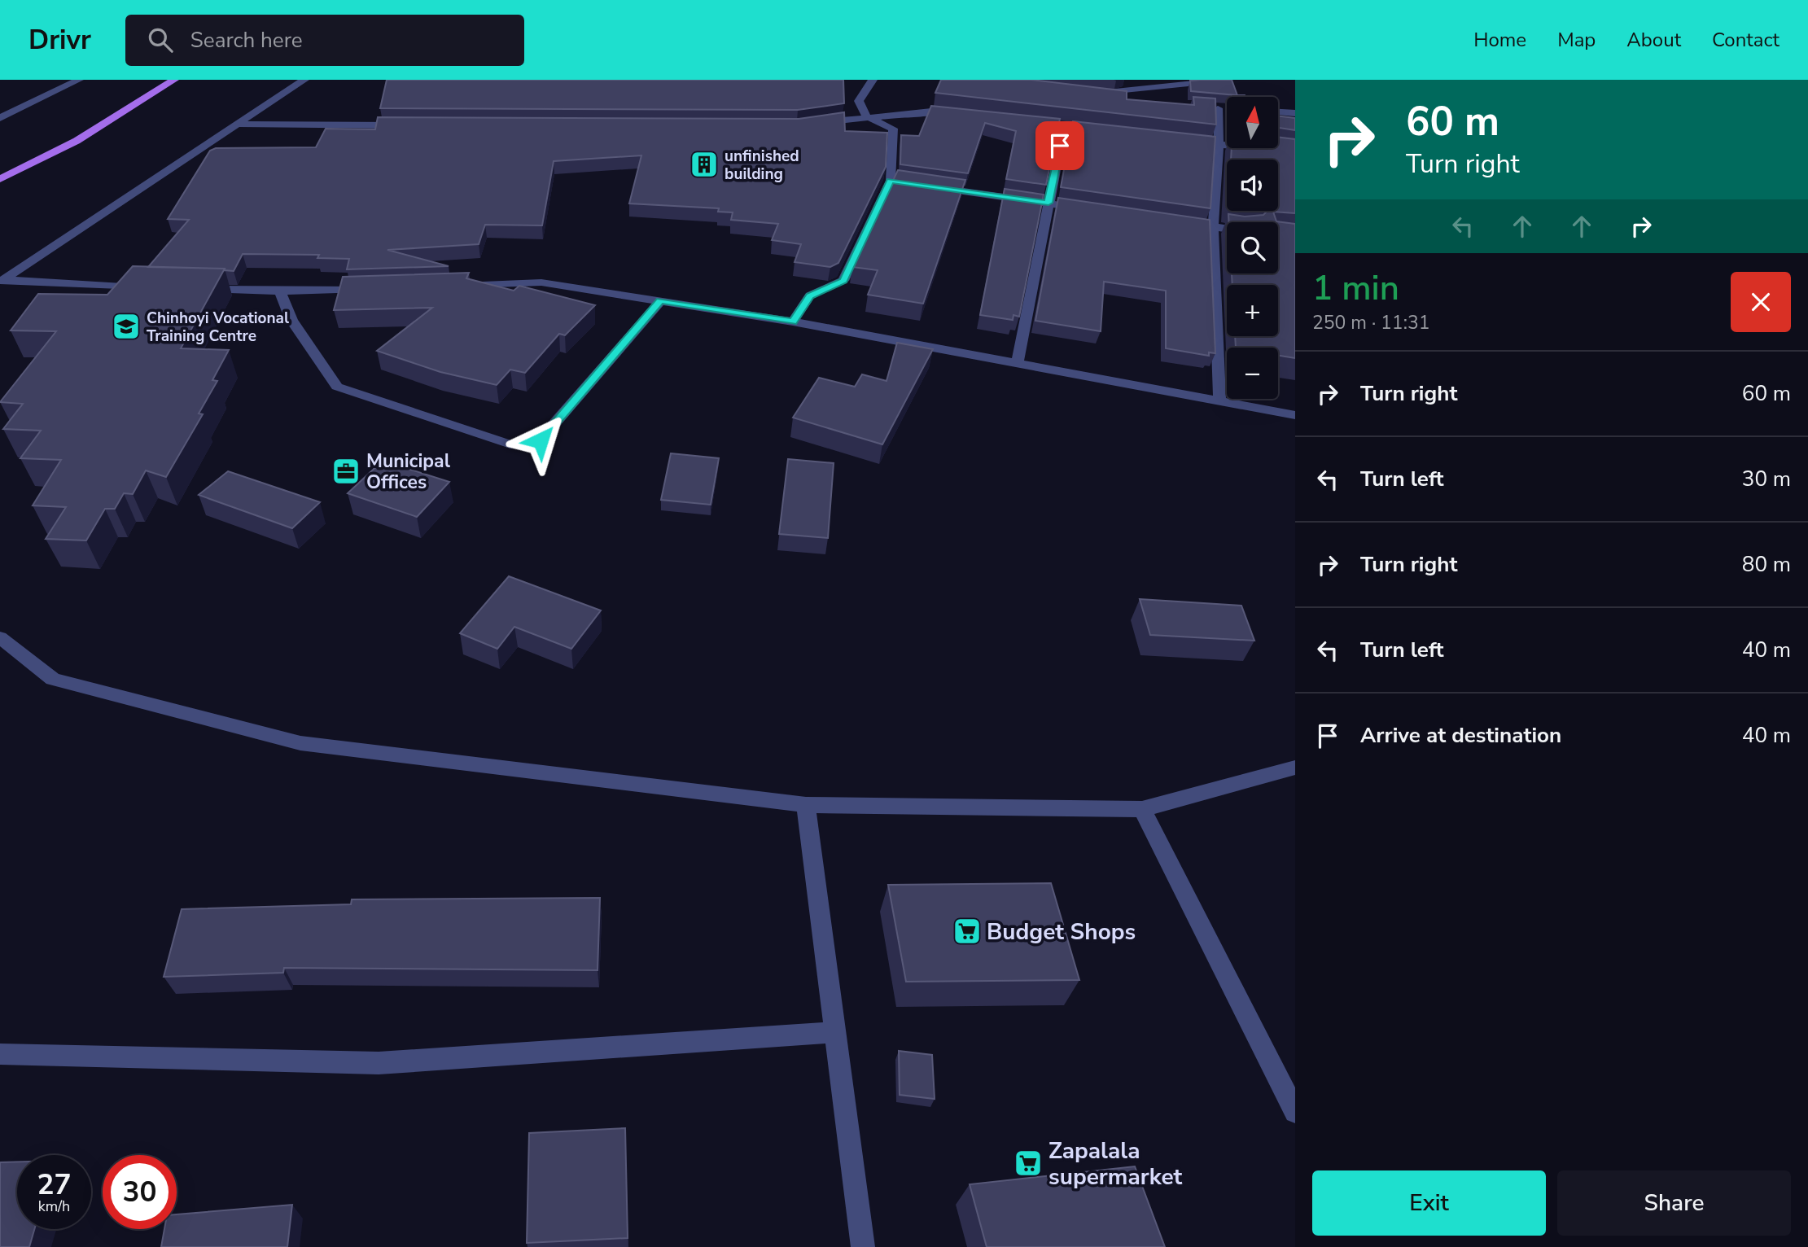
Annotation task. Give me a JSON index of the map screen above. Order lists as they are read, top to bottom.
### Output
{
  "places": {
    "building": ["unfinished building"],
    "school or university": ["Chinhoyi Vocational Training Centre"],
    "office": ["Municipal Offices"],
    "supermarket": ["Budget Shops", "Zapalala supermarket"]
  },
  "north": "top",
  "page": {
    "header": "Drivr",
    "search": "Search here",
    "nav": [
      "Home",
      "Map",
      "About",
      "Contact"
    ],
    "turn": ["60 m", "Turn right"],
    "map_buttons": ["+", "−"],
    "heading": ["1 min", "250 m · 11:31"],
    "list": [
      {
        "name": "Turn right",
        "value": "60 m"
      },
      {
        "name": "Turn left",
        "value": "30 m"
      },
      {
        "name": "Turn right",
        "value": "80 m"
      },
      {
        "name": "Turn left",
        "value": "40 m"
      },
      {
        "name": "Arrive at destination",
        "value": "40 m"
      }
    ],
    "speed": "27 km/h",
    "limit": "30",
    "buttons": ["Exit", "Share"]
  }
}
